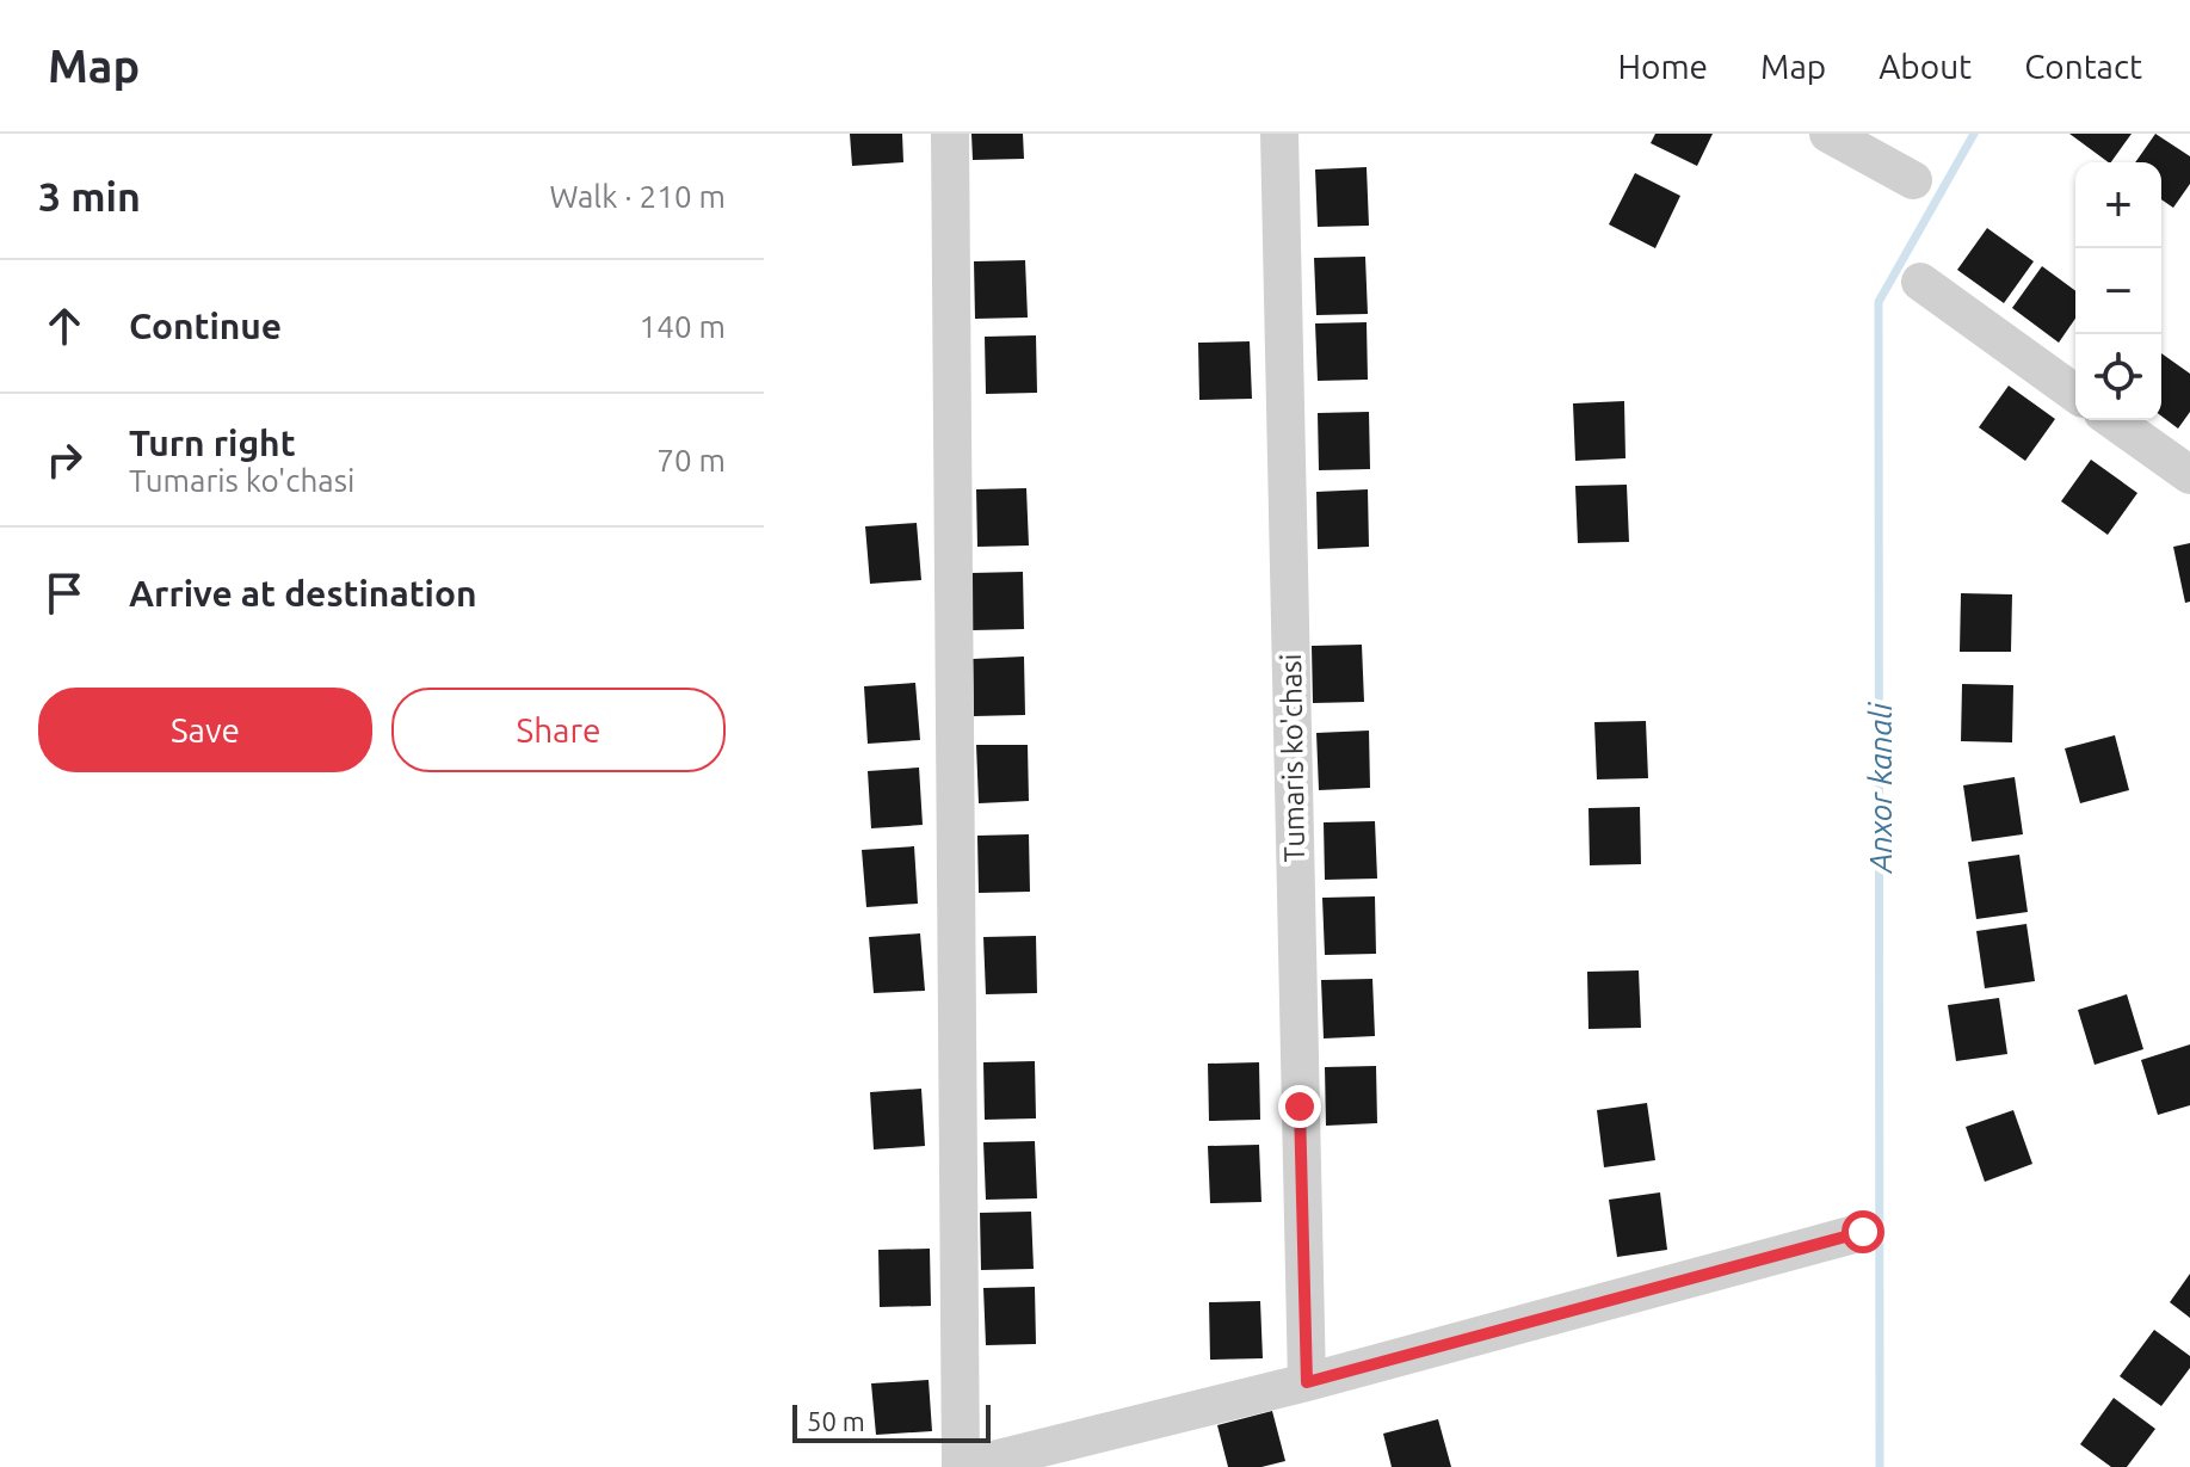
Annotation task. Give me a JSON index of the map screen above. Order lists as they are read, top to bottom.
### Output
{
  "streets": {
    "street": ["Tumaris ko'chasi"]
  },
  "water": ["Anxor kanali"],
  "scale_bar": "50 m",
  "page": {
    "header": "Map",
    "nav": [
      "Home",
      "Map",
      "About",
      "Contact"
    ],
    "heading": ["3 min", "Walk · 210 m"],
    "map_buttons": ["+", "−"],
    "list": [
      ["Continue", "140 m"],
      ["Turn right", "Tumaris ko'chasi", "70 m"],
      "Arrive at destination"
    ],
    "buttons": ["Save", "Share"],
    "scale": "50 m"
  }
}
